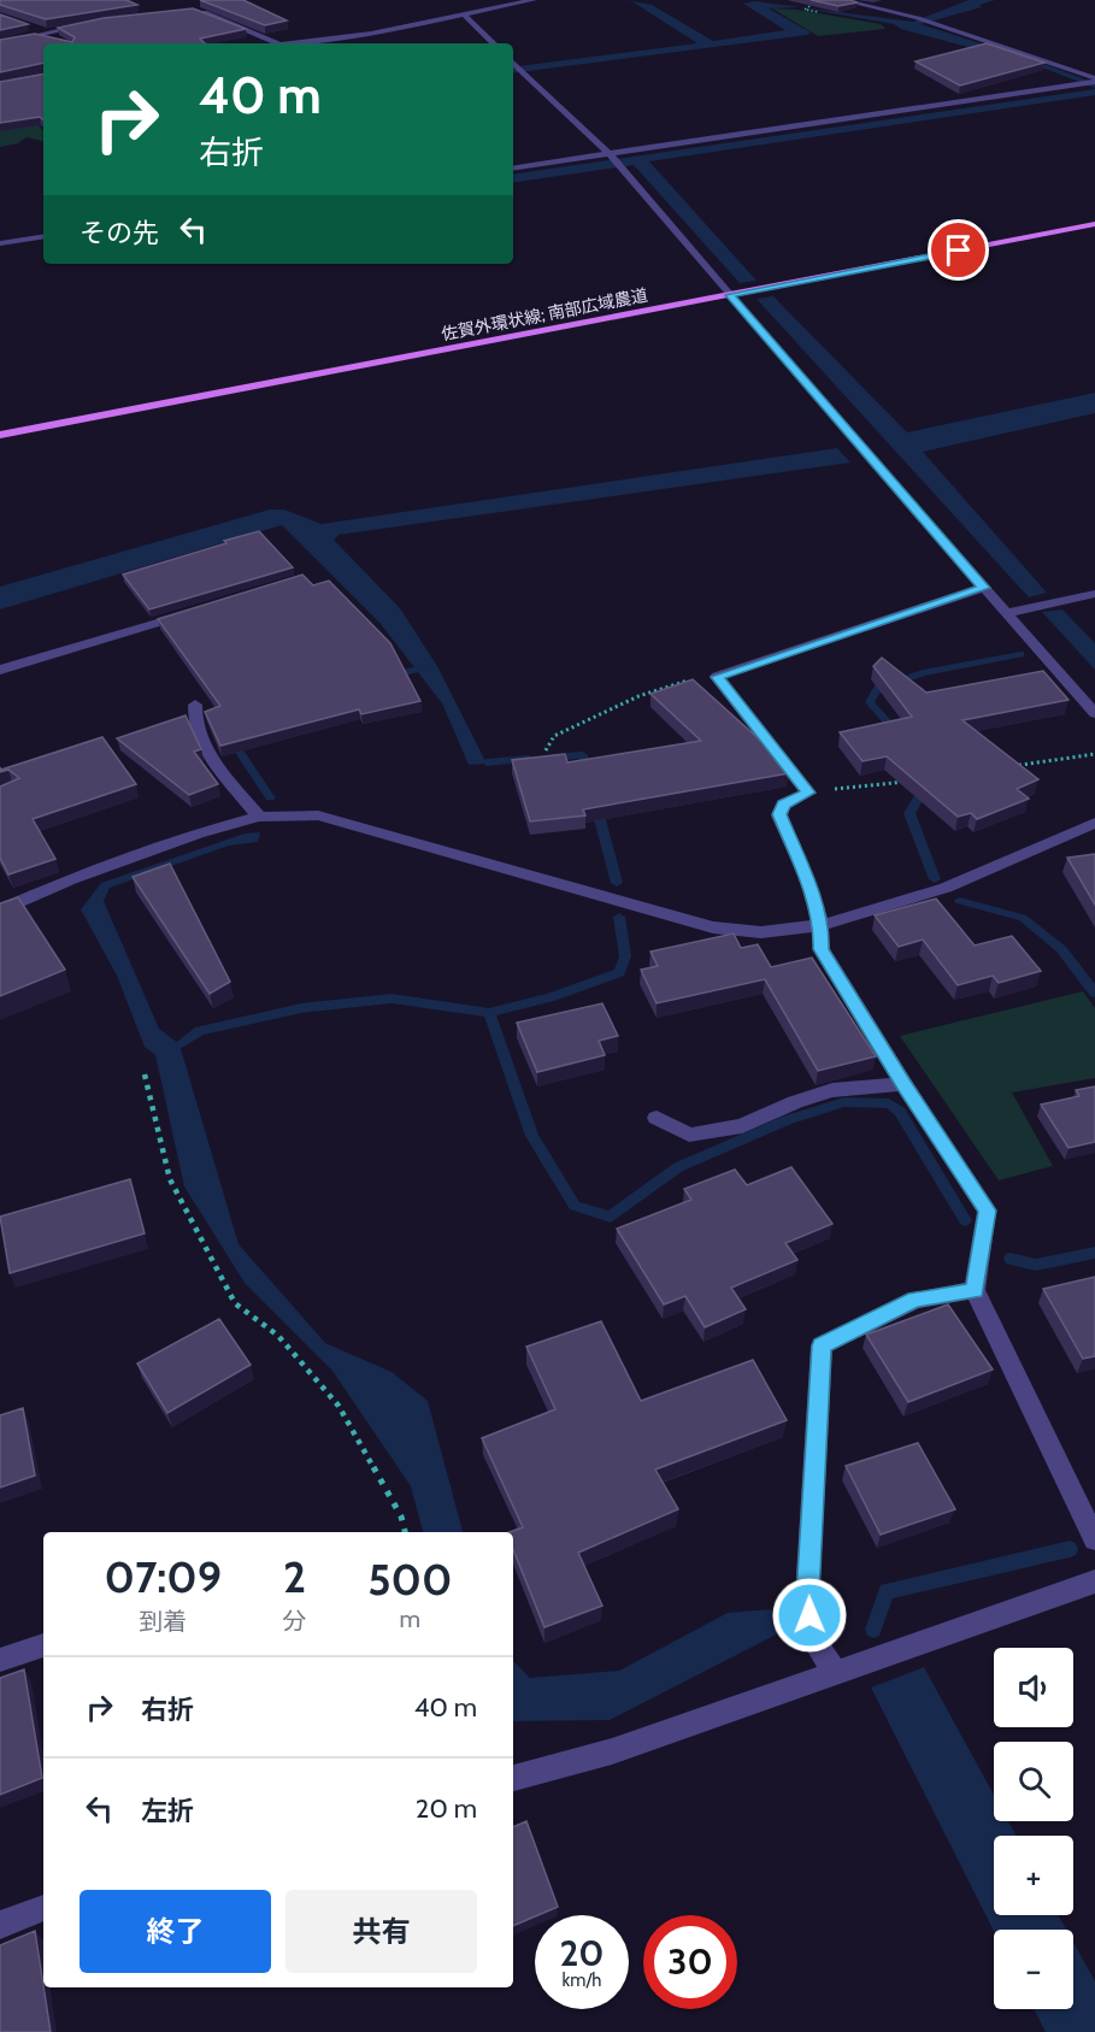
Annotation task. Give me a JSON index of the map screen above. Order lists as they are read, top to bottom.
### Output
{
  "streets": {
    "main road": ["佐賀外環状線; 南部広域農道"]
  },
  "page": {
    "turn": ["40 m", "右折"],
    "then": "その先",
    "eta": [
      "07:09",
      "到着",
      "2",
      "分",
      "500",
      "m"
    ],
    "map_buttons": ["+", "−"],
    "list": [
      {
        "name": "右折",
        "value": "40 m"
      },
      {
        "name": "左折",
        "value": "20 m"
      }
    ],
    "buttons": ["終了", "共有"],
    "speed": "20 km/h",
    "limit": "30"
  }
}
